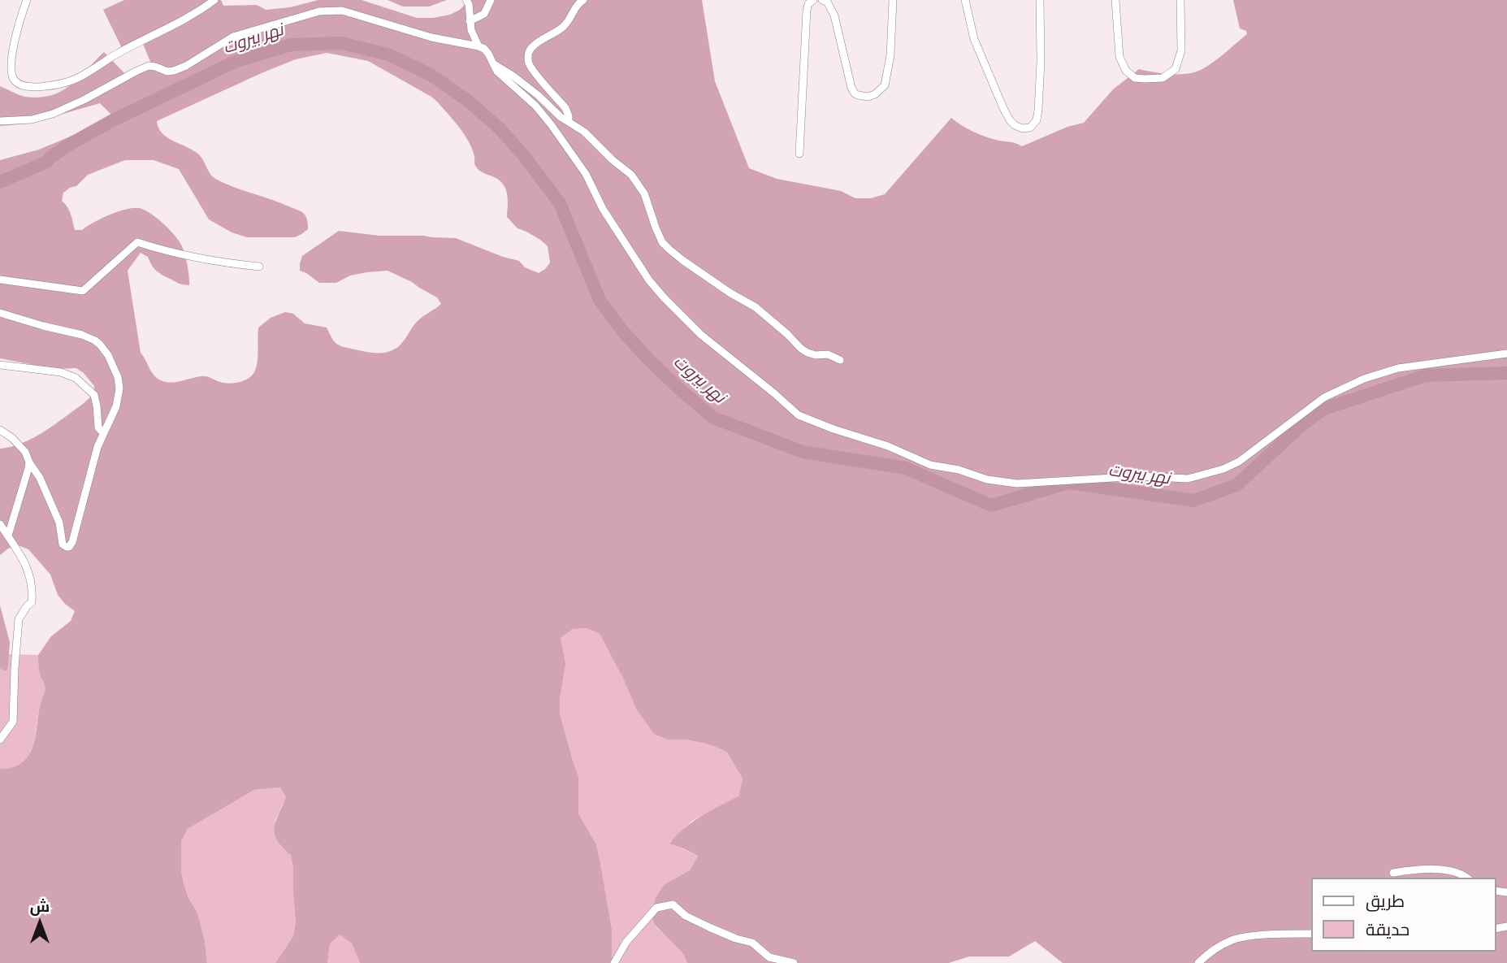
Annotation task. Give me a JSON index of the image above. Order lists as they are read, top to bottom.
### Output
{
  "water": ["نهر بيروت"],
  "legend": ["طريق", "حديقة"],
  "north": "top"
}
